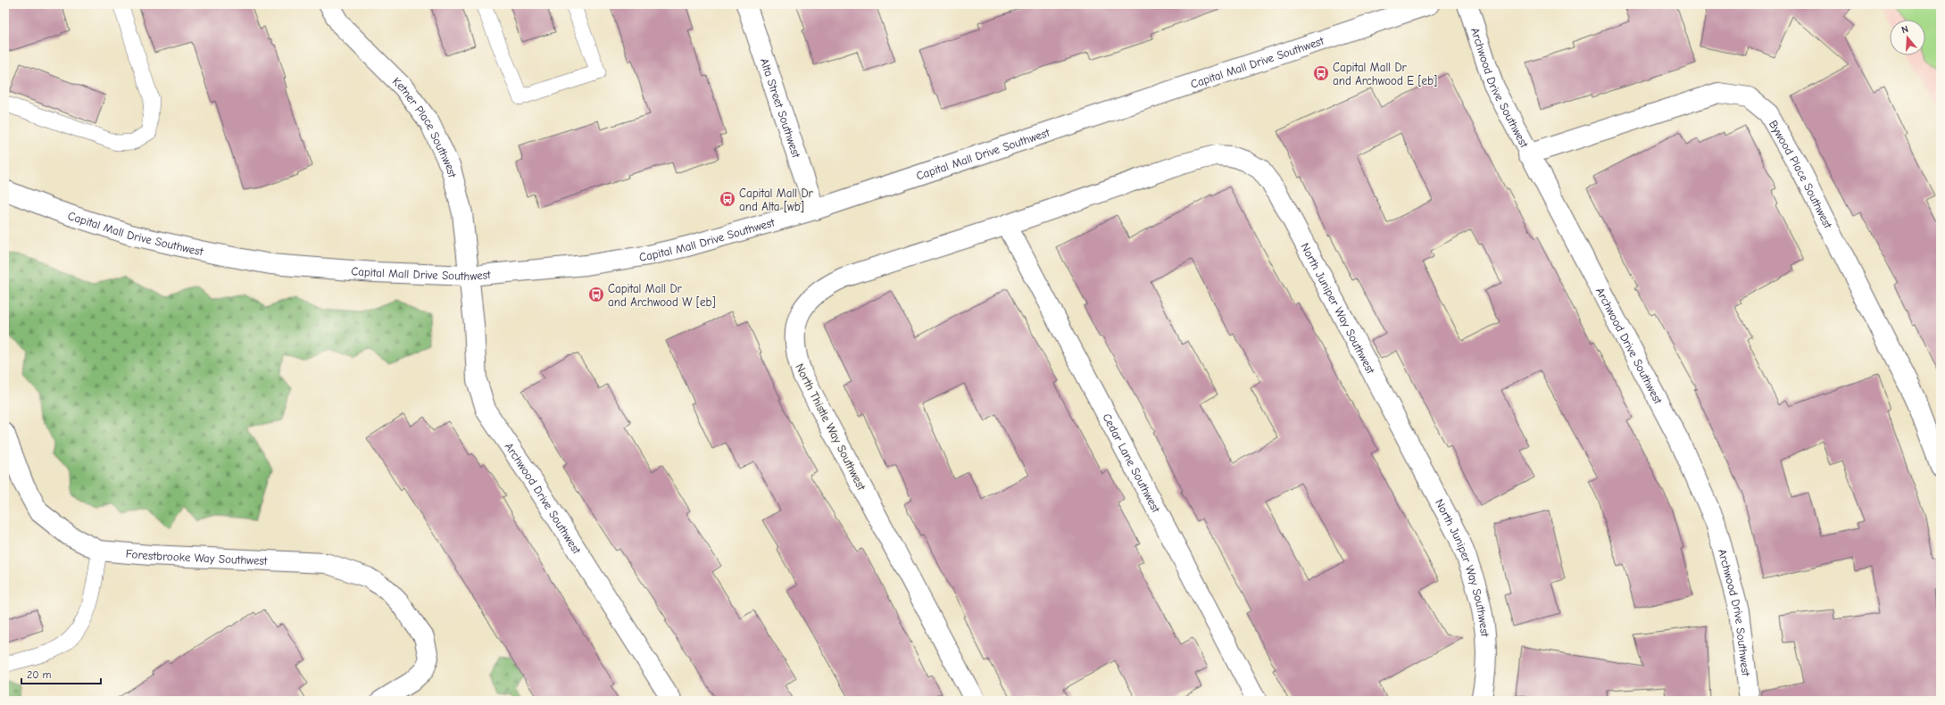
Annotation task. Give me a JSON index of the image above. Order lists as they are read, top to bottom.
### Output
{
  "streets": {
    "street": [
      "Capital Mall Drive Southwest",
      "Archwood Drive Southwest",
      "Alta Street Southwest",
      "Ketner Place Southwest",
      "Bywood Place Southwest",
      "North Juniper Way Southwest",
      "North Thistle Way Southwest",
      "Cedar Lane Southwest",
      "Forestbrooke Way Southwest"
    ]
  },
  "crossings": [
    ["Capital Mall Drive Southwest", "Archwood Drive Southwest"],
    ["Capital Mall Drive Southwest", "Alta Street Southwest"],
    ["Capital Mall Drive Southwest", "Ketner Place Southwest"],
    ["Archwood Drive Southwest", "Ketner Place Southwest"],
    ["Archwood Drive Southwest", "Bywood Place Southwest"],
    ["North Juniper Way Southwest", "North Thistle Way Southwest"],
    ["North Juniper Way Southwest", "Cedar Lane Southwest"],
    ["North Thistle Way Southwest", "Cedar Lane Southwest"]
  ],
  "places": {
    "bus stop": ["Capital Mall Dr and Archwood E [eb]", "Capital Mall Dr and Alta [wb]", "Capital Mall Dr and Archwood W [eb]"]
  },
  "scale_bar": "20 m",
  "north": "top"
}
